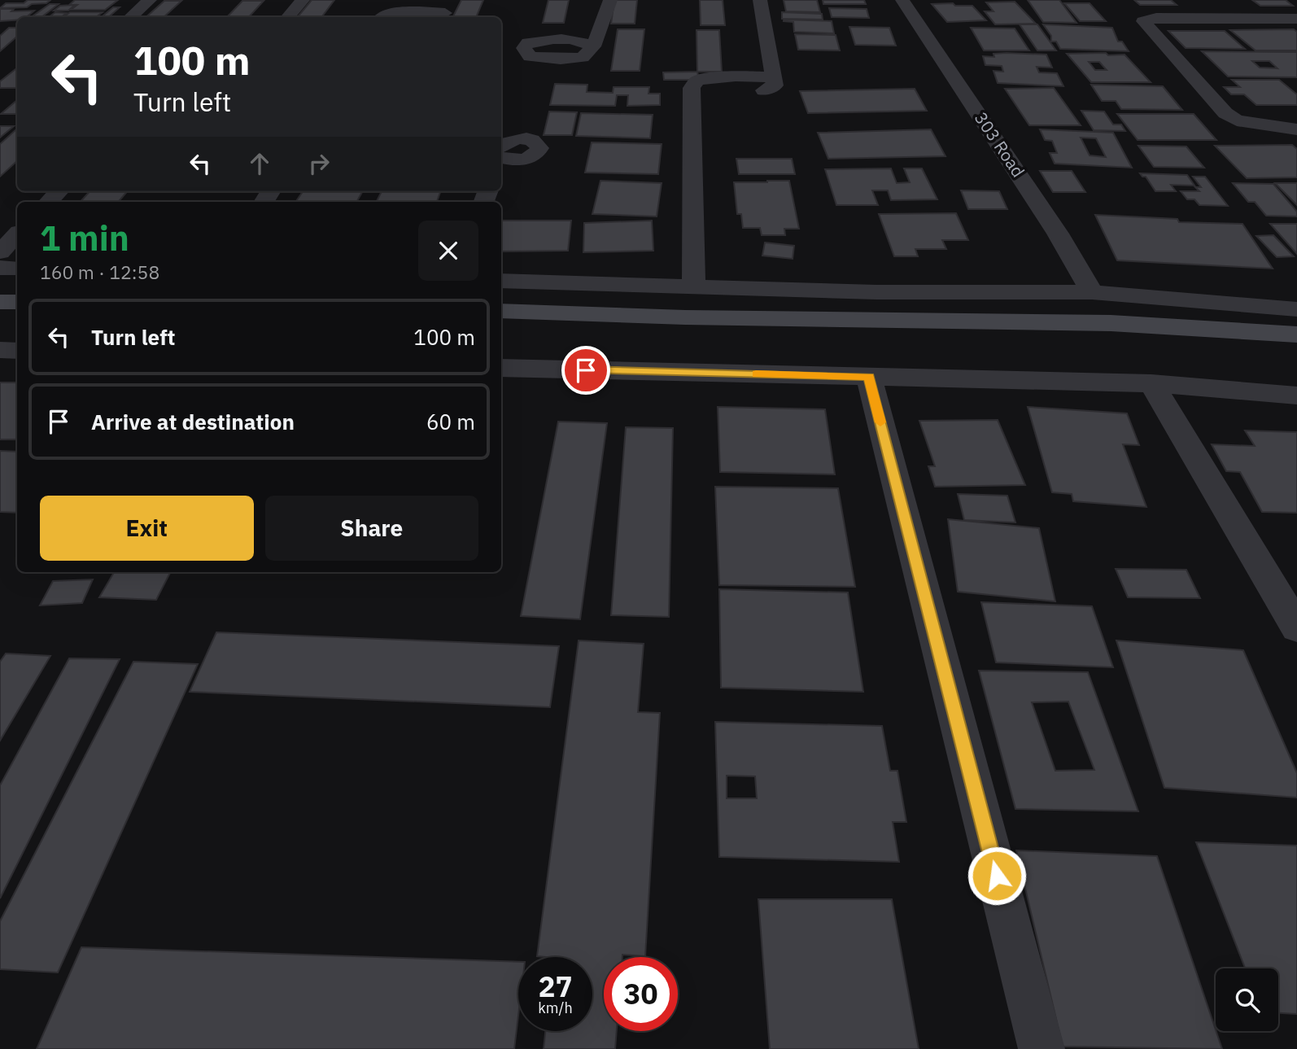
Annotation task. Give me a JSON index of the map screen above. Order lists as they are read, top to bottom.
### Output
{
  "streets": {
    "street": ["303 Road"]
  },
  "page": {
    "turn": ["100 m", "Turn left"],
    "heading": ["1 min", "160 m · 12:58"],
    "list": [
      {
        "name": "Turn left",
        "value": "100 m"
      },
      {
        "name": "Arrive at destination",
        "value": "60 m"
      }
    ],
    "buttons": ["Exit", "Share"],
    "speed": "27 km/h",
    "limit": "30"
  }
}
